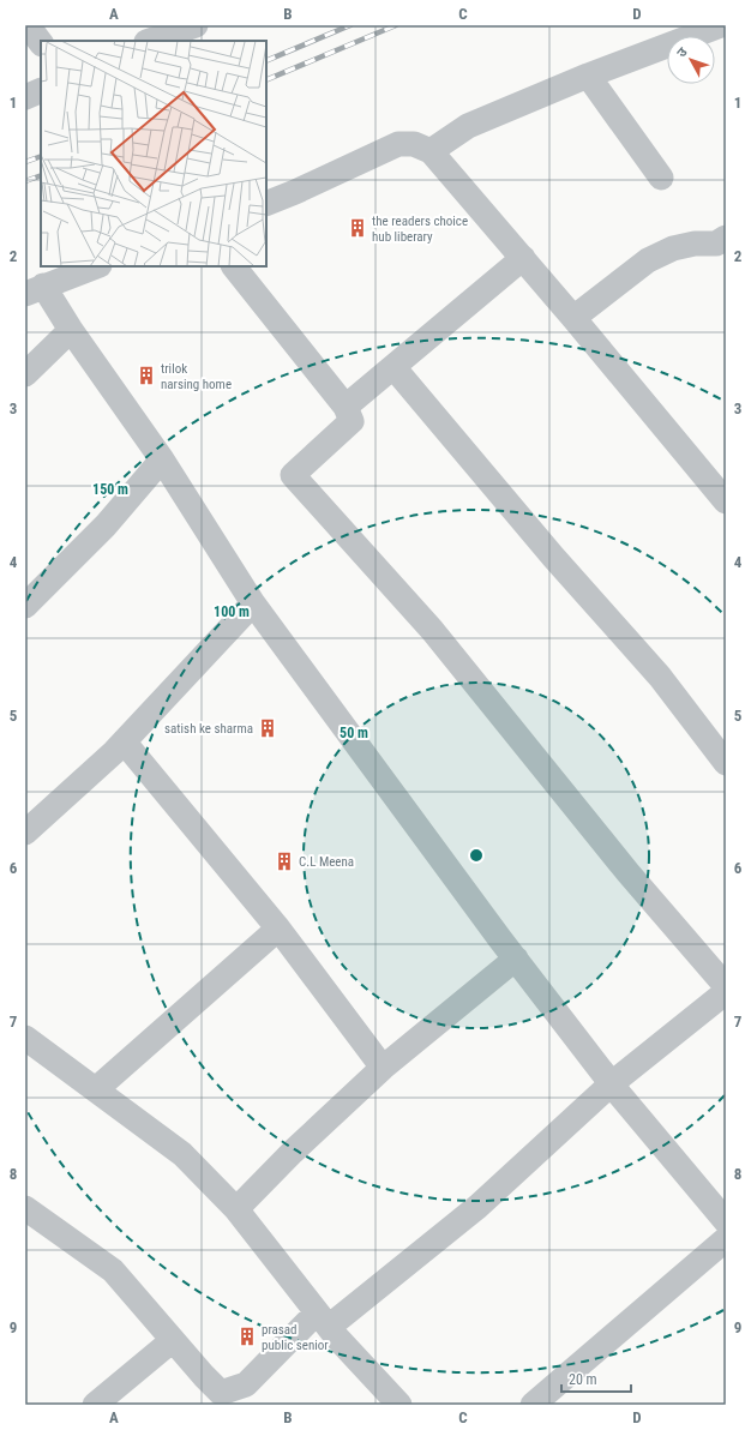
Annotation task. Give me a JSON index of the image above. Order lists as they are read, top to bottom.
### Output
{
  "places": {
    "building": [
      "the readers choice hub liberary",
      "trilok narsing home",
      "satish ke sharma",
      "C.L Meena",
      "prasad public senior"
    ]
  },
  "scale_bar": "20 m",
  "north": "top left",
  "grid": {
    "columns": [
      "A",
      "B",
      "C",
      "D"
    ],
    "rows": [
      "1",
      "2",
      "3",
      "4",
      "5",
      "6",
      "7",
      "8",
      "9"
    ]
  },
  "rings": ["150 m", "100 m", "50 m"]
}
